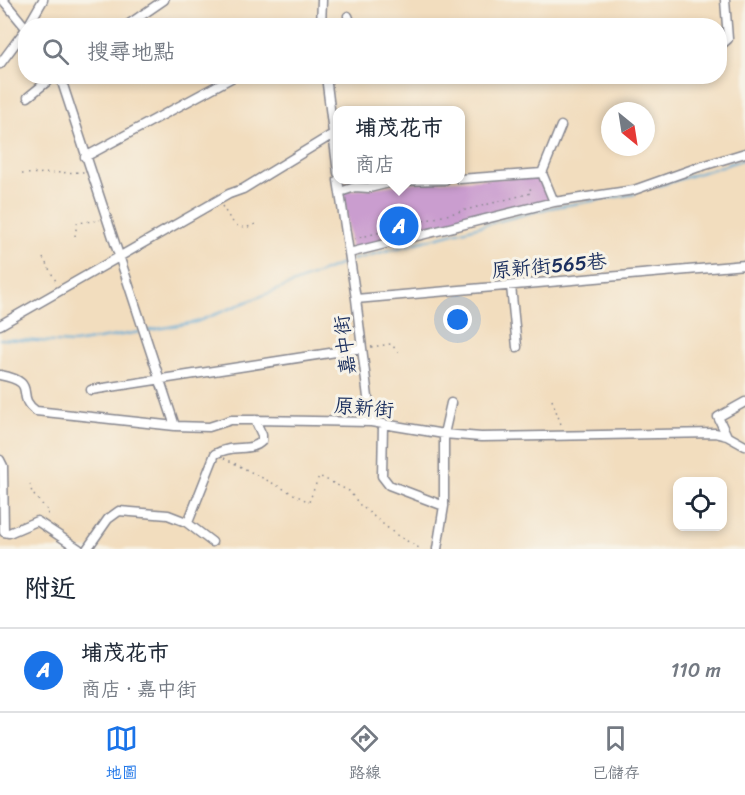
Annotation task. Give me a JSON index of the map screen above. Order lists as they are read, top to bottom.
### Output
{
  "streets": {
    "street": ["原新街565巷", "嘉中街", "原新街"]
  },
  "crossings": [
    ["原新街565巷", "嘉中街"],
    ["嘉中街", "原新街"]
  ],
  "north": "bottom right",
  "page": {
    "search": "搜尋地點",
    "popup": ["埔茂花市", "商店"],
    "pins": "A",
    "heading": "附近",
    "list": [
      {
        "mark": "A",
        "name": "埔茂花市",
        "note": "商店 · 嘉中街",
        "value": "110 m"
      }
    ],
    "nav": ["地圖", "路線", "已儲存"]
  }
}
